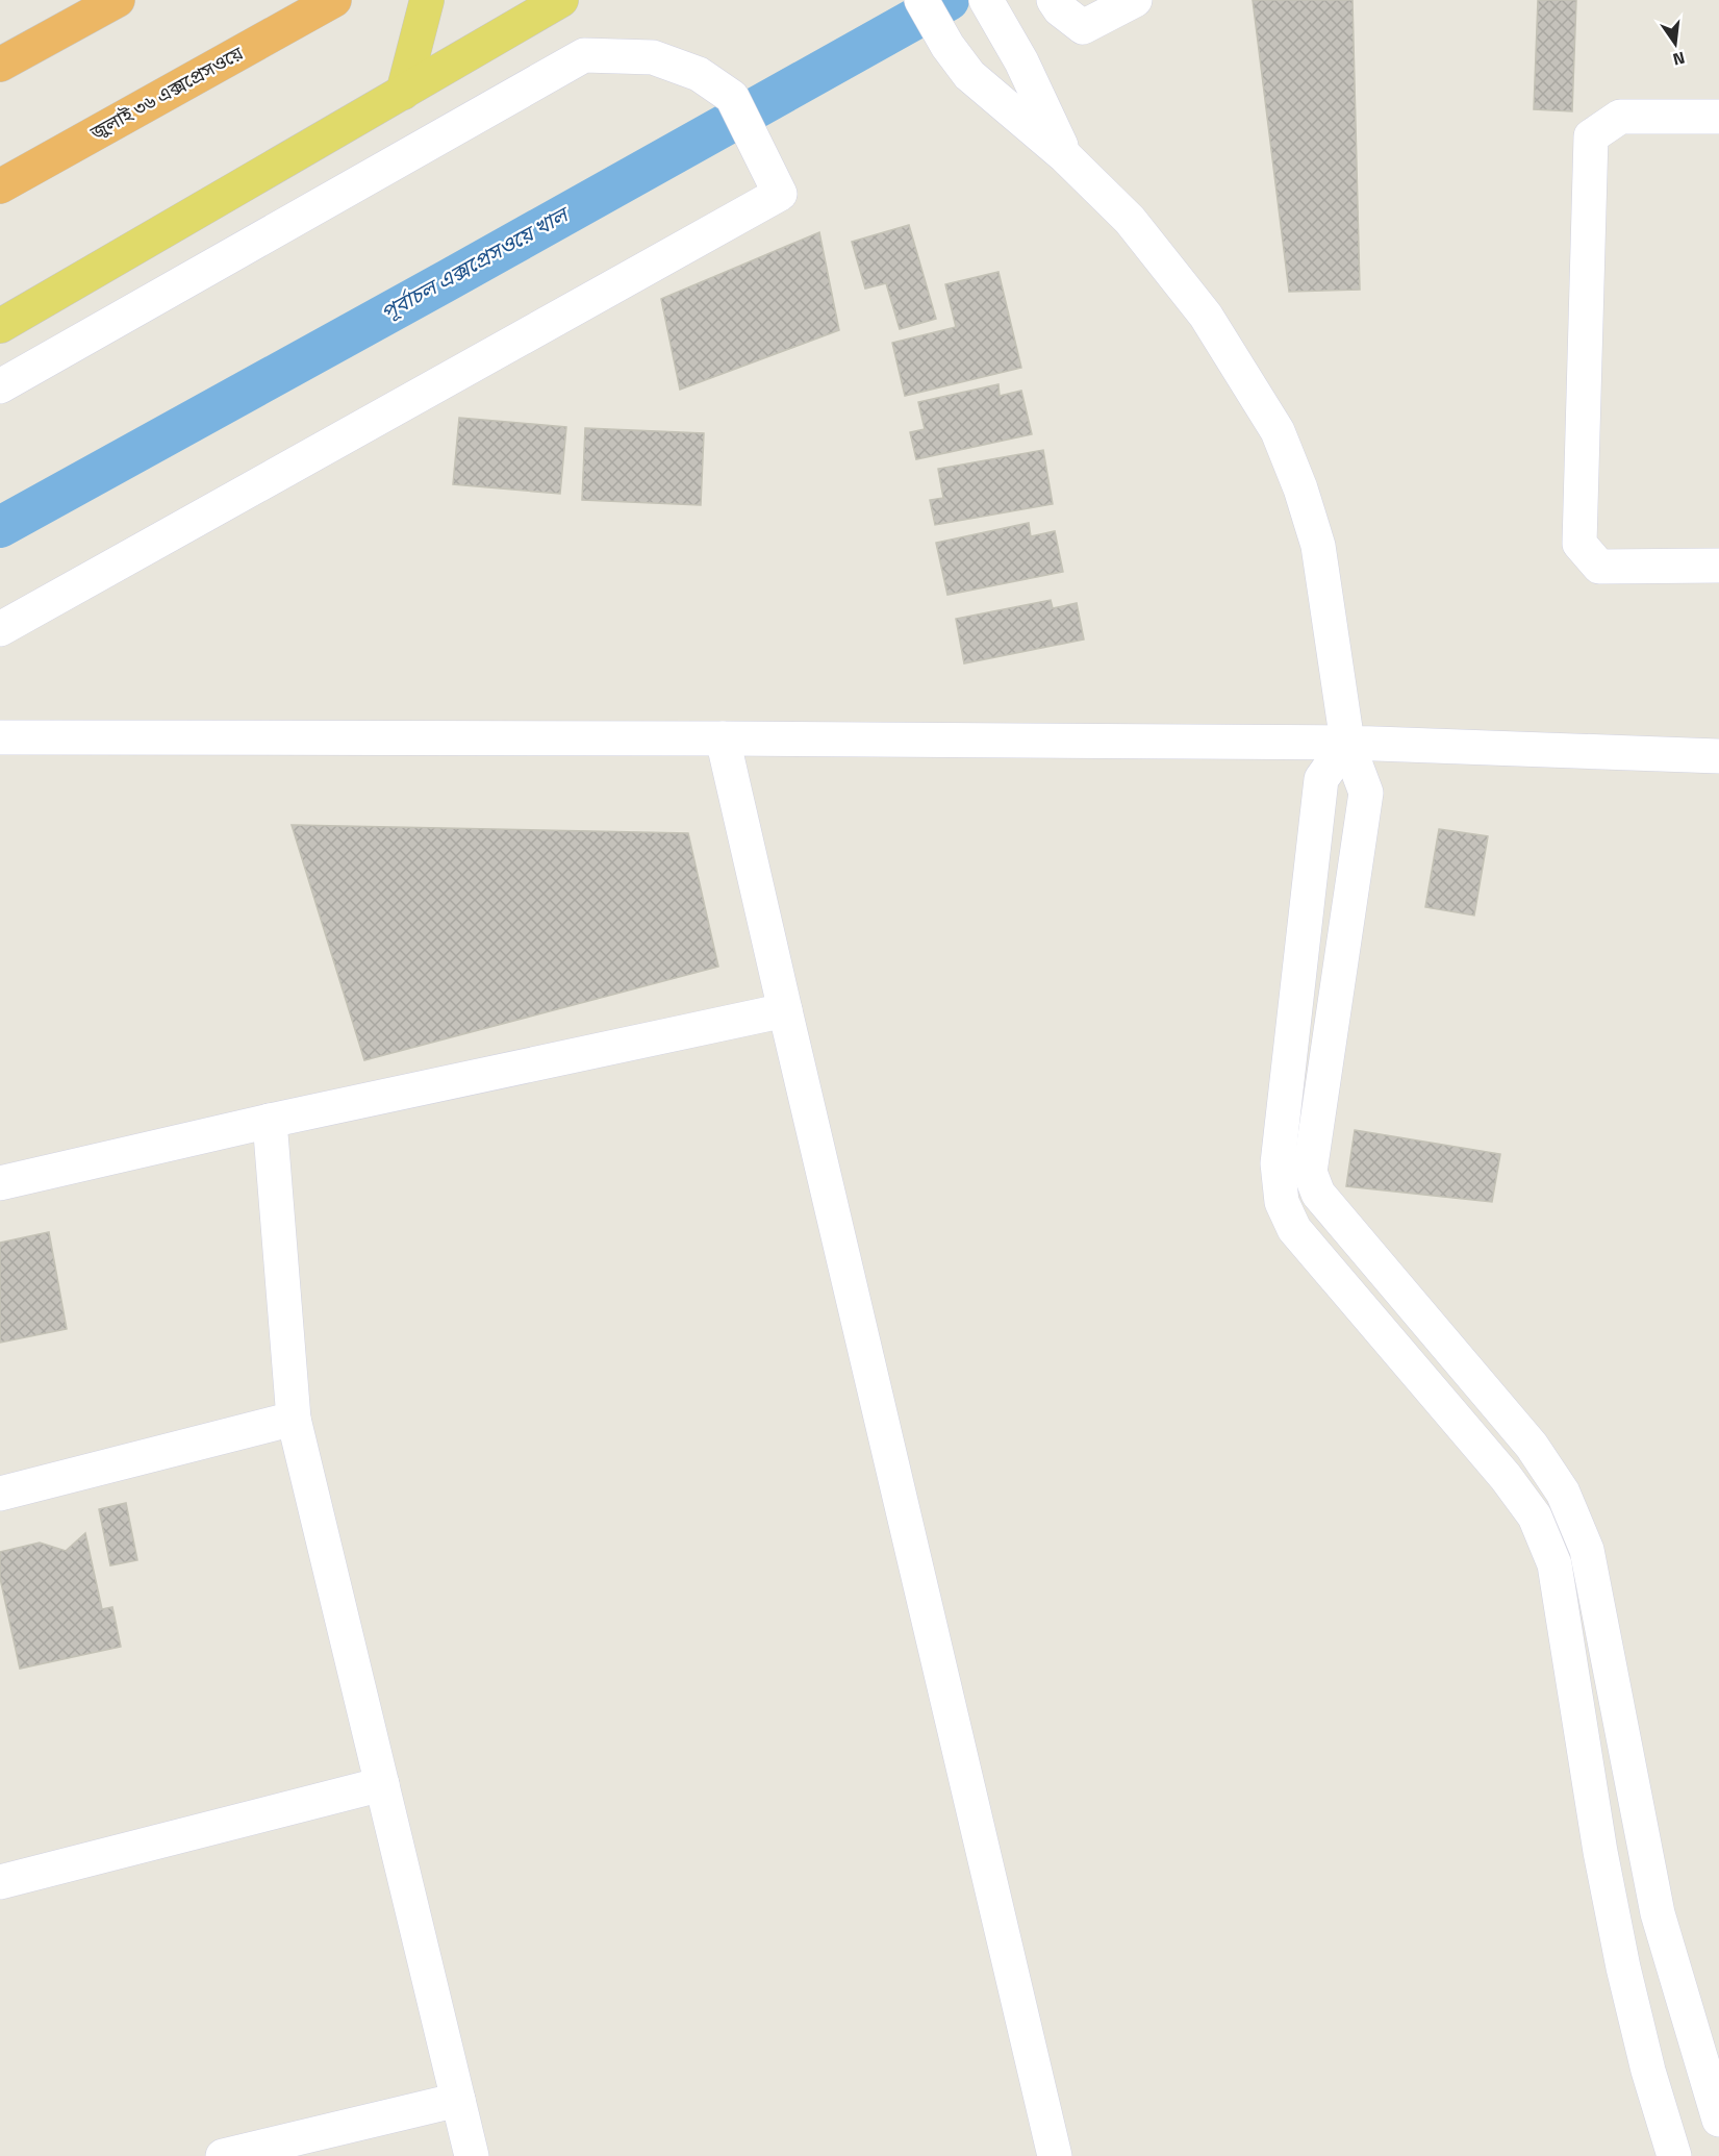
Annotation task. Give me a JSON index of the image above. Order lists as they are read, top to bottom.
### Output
{
  "streets": {
    "highway": ["জুলাই ৩৬ এক্সপ্রেসওয়ে"]
  },
  "water": ["পূর্বাচল এক্সপ্রেসওয়ে খাল"],
  "north": "bottom"
}
